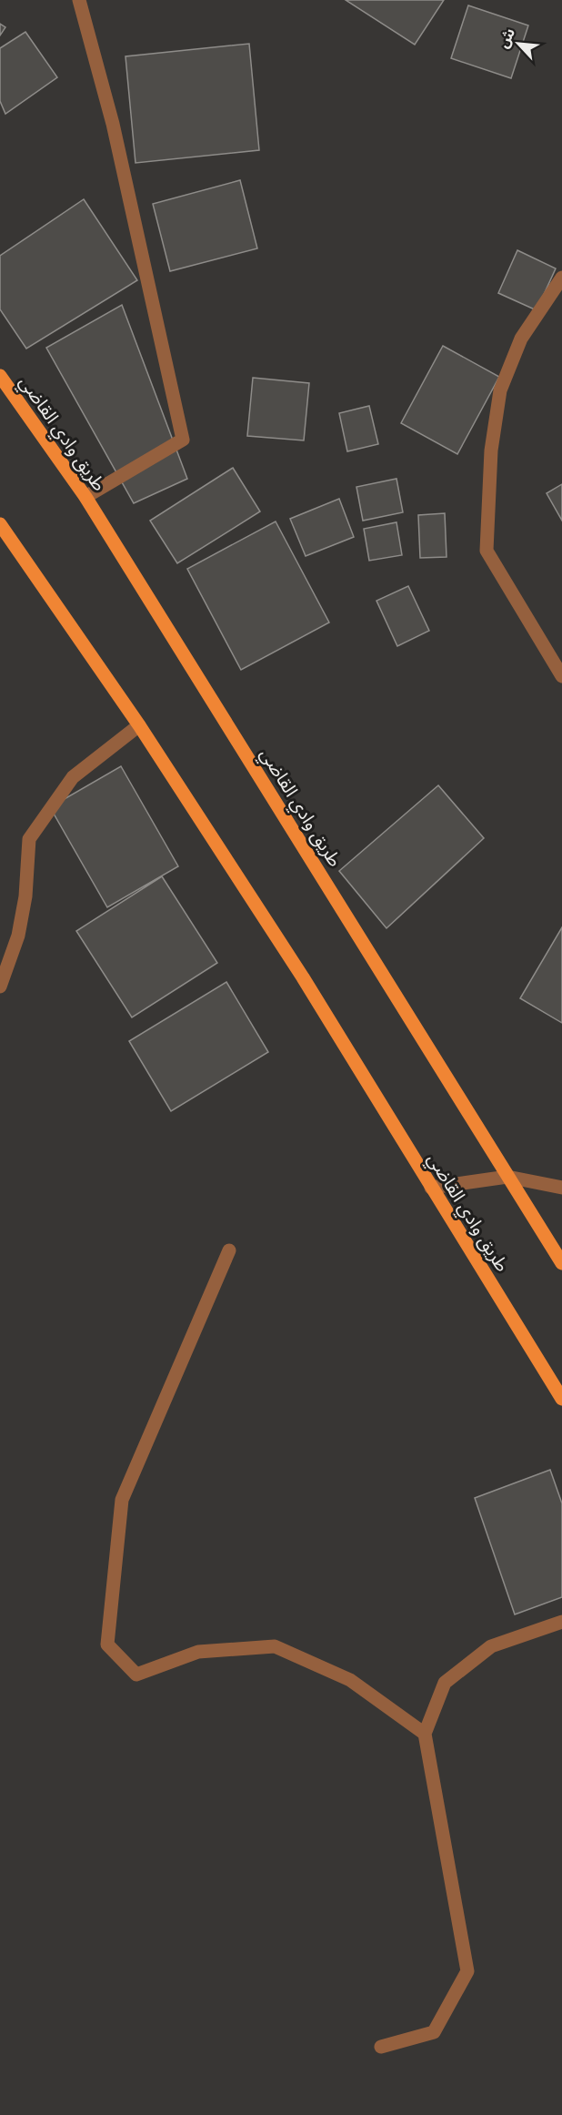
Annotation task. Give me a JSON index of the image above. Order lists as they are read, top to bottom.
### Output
{
  "streets": {
    "main road": ["طريق وادي القاضي"]
  },
  "north": "top left"
}
